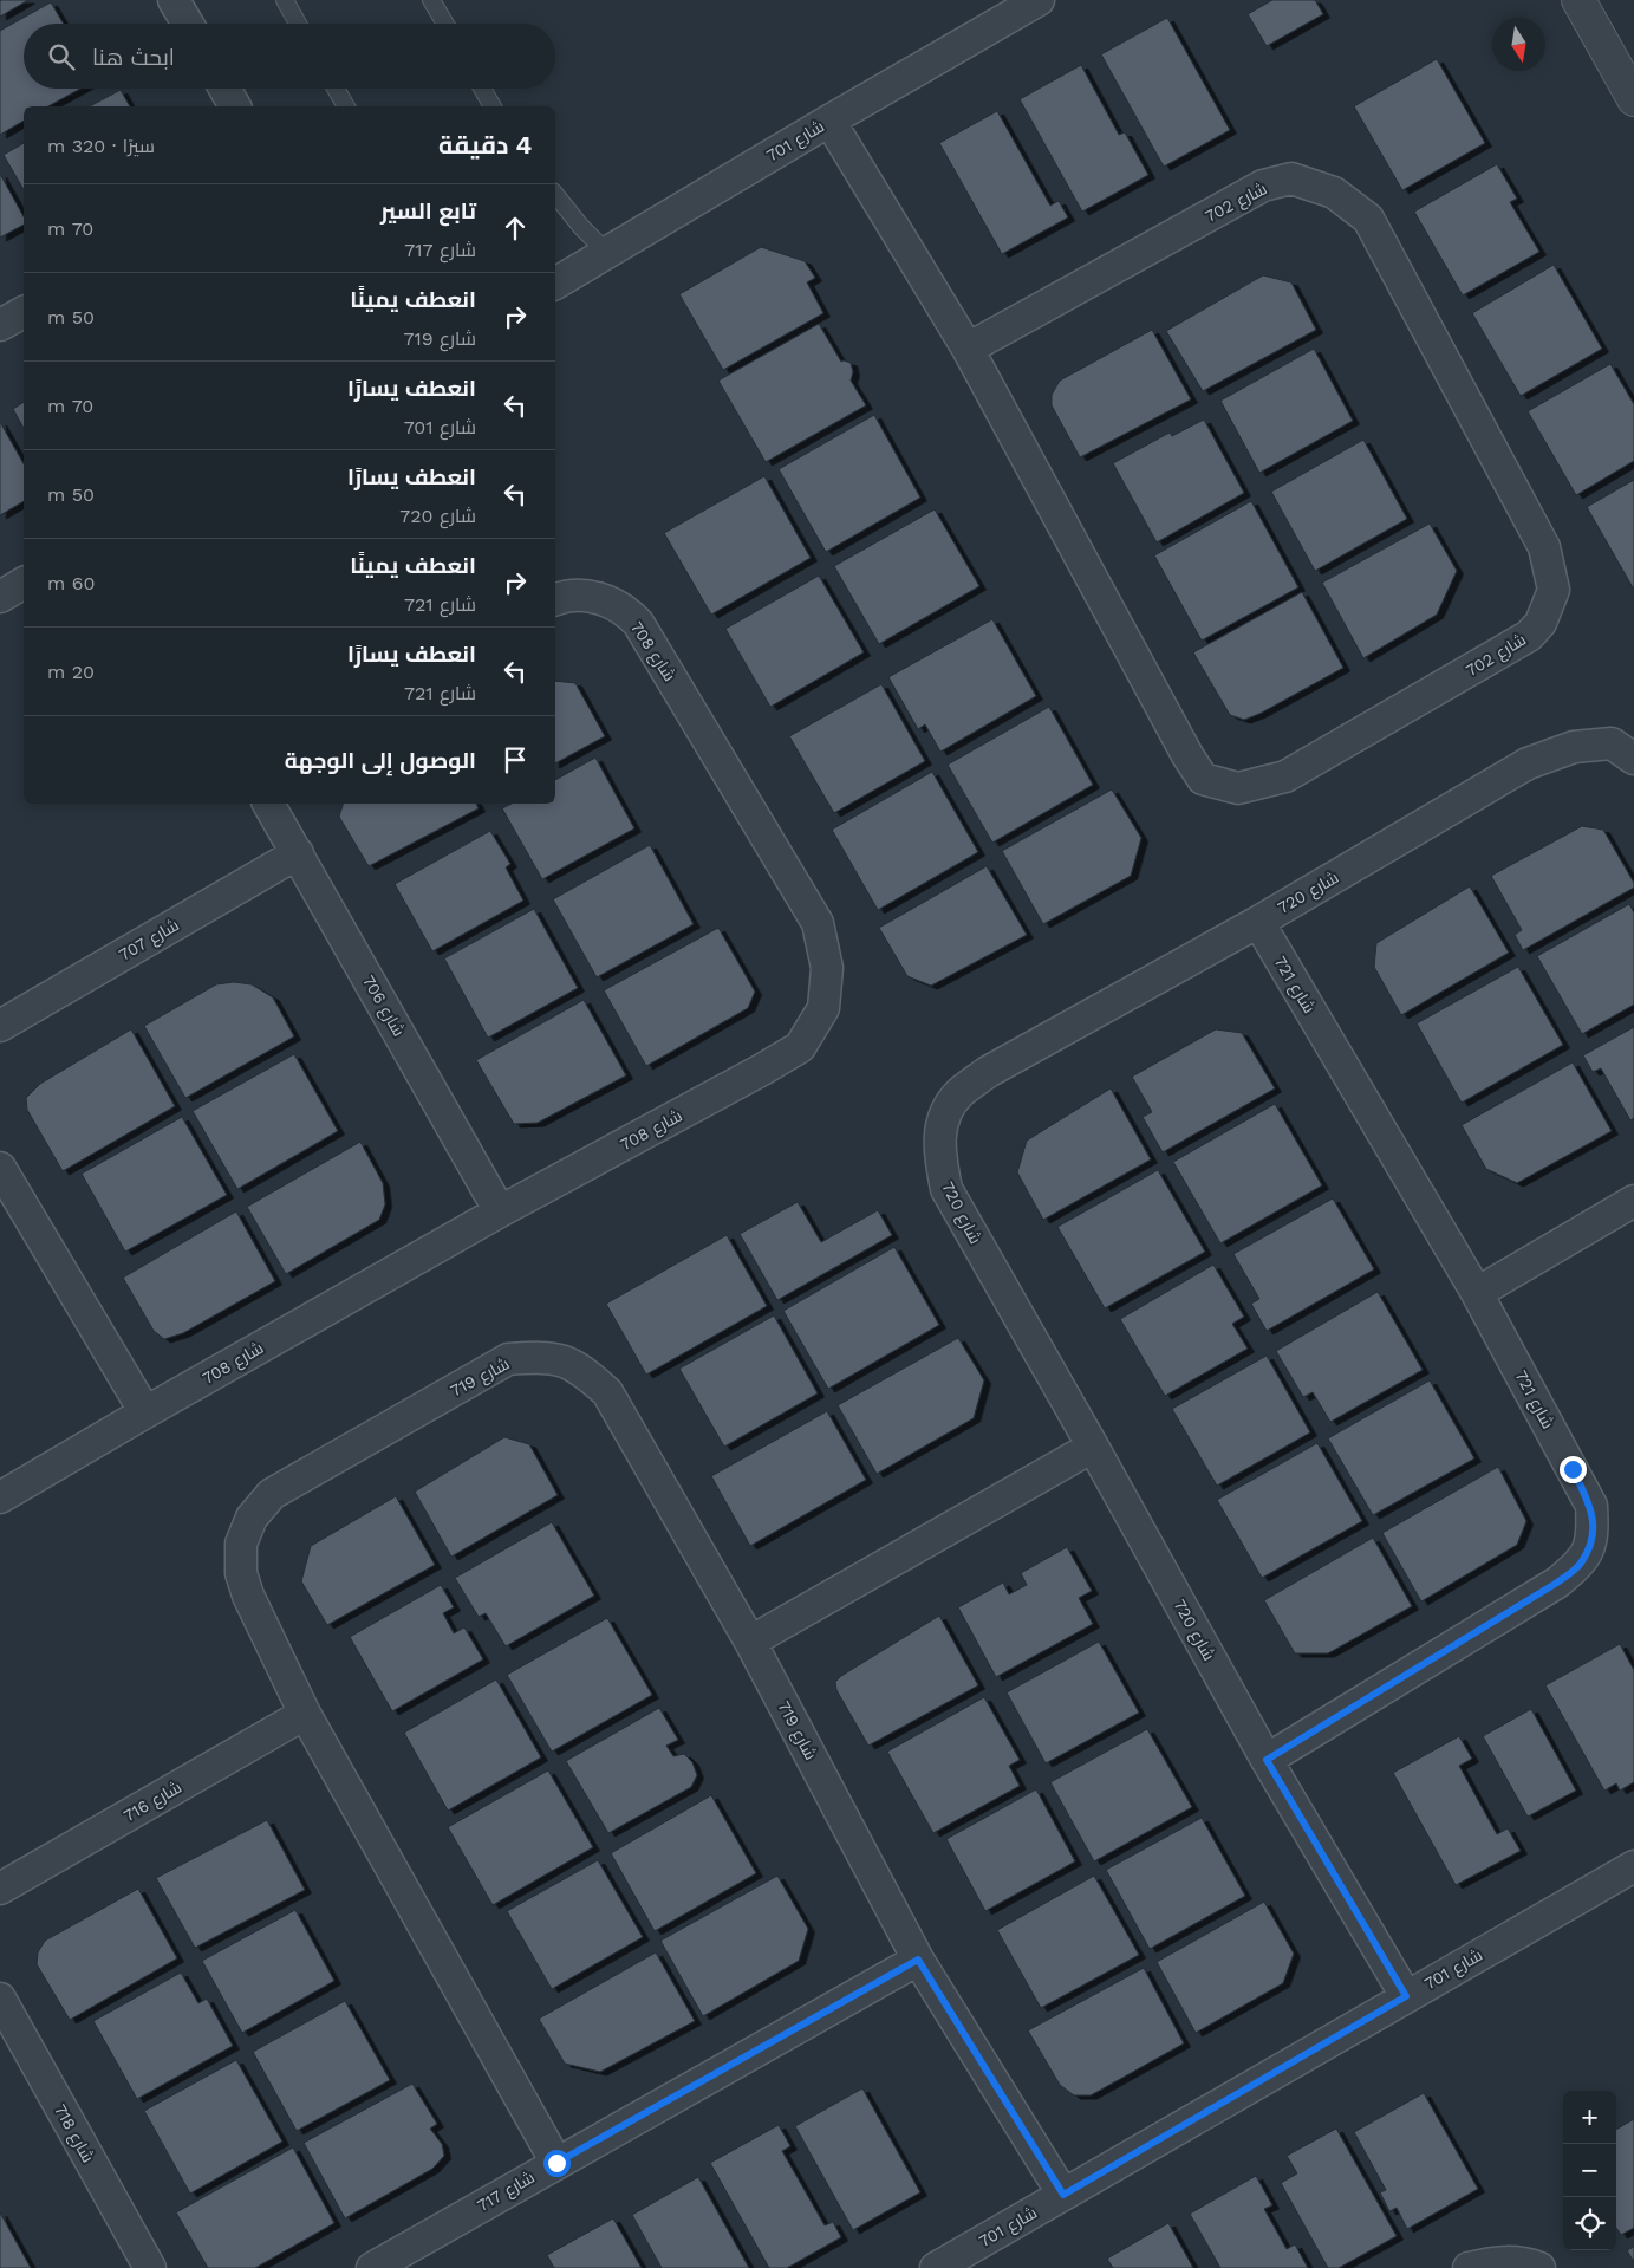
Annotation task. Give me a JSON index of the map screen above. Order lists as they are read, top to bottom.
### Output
{
  "streets": {
    "street": [
      "شارع 701",
      "شارع 702",
      "شارع 708",
      "شارع 720",
      "شارع 707",
      "شارع 721",
      "شارع 706",
      "شارع 719",
      "شارع 716",
      "شارع 718",
      "شارع 717"
    ]
  },
  "crossings": [
    ["شارع 701", "شارع 702"],
    ["شارع 701", "شارع 720"],
    ["شارع 701", "شارع 719"],
    ["شارع 708", "شارع 706"],
    ["شارع 720", "شارع 721"],
    ["شارع 707", "شارع 706"],
    ["شارع 719", "شارع 716"],
    ["شارع 719", "شارع 717"]
  ],
  "north": "bottom",
  "page": {
    "search": "ابحث هنا",
    "heading": ["4 دقيقة", "سيرًا · 320 m"],
    "list": [
      ["تابع السير", "شارع 717", "70 m"],
      ["انعطف يمينًا", "شارع 719", "50 m"],
      ["انعطف يسارًا", "شارع 701", "70 m"],
      ["انعطف يسارًا", "شارع 720", "50 m"],
      ["انعطف يمينًا", "شارع 721", "60 m"],
      ["انعطف يسارًا", "شارع 721", "20 m"],
      "الوصول إلى الوجهة"
    ],
    "map_buttons": ["+", "−"]
  }
}
